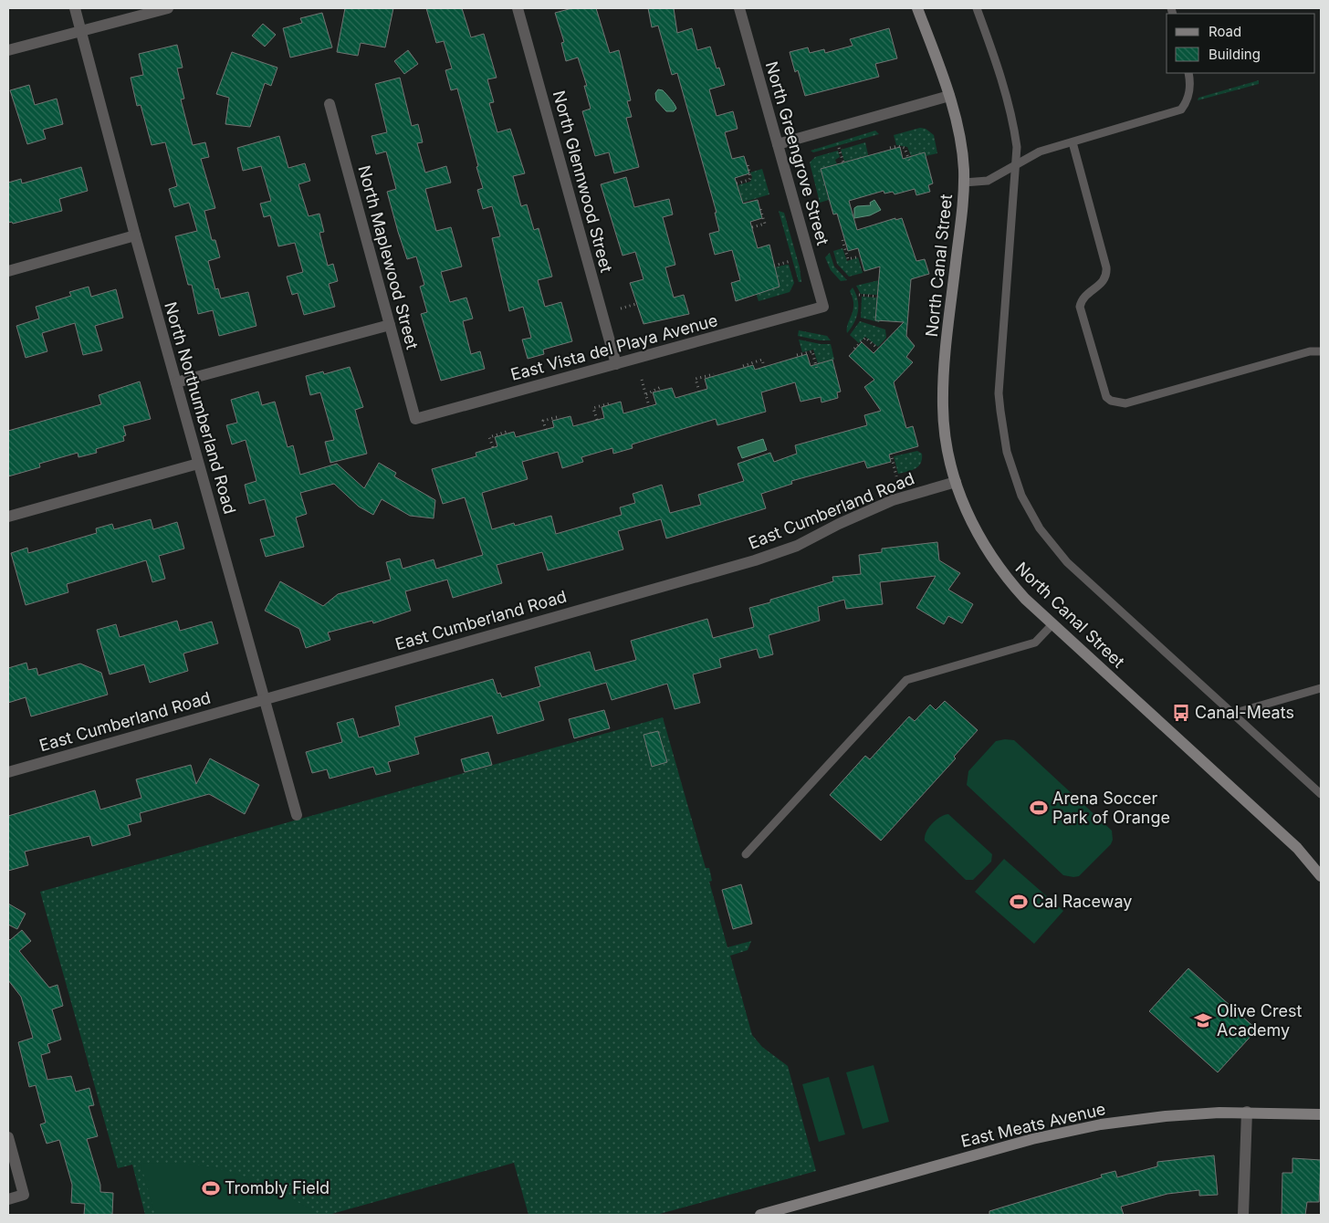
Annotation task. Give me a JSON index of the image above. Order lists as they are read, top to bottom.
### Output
{
  "streets": {
    "street": [
      "North Greengrove Street",
      "North Glennwood Street",
      "North Maplewood Street",
      "North Canal Street",
      "East Vista del Playa Avenue",
      "North Northumberland Road",
      "East Cumberland Road",
      "East Meats Avenue"
    ]
  },
  "crossings": [
    ["North Greengrove Street", "East Vista del Playa Avenue"],
    ["North Glennwood Street", "East Vista del Playa Avenue"],
    ["North Maplewood Street", "East Vista del Playa Avenue"],
    ["North Canal Street", "East Cumberland Road"],
    ["North Northumberland Road", "East Cumberland Road"]
  ],
  "places": {
    "bus stop": ["Canal-Meats"],
    "sports": ["Arena Soccer Park of Orange", "Cal Raceway", "Trombly Field"],
    "school or university": ["Olive Crest Academy"]
  },
  "legend": ["Road", "Building"]
}
